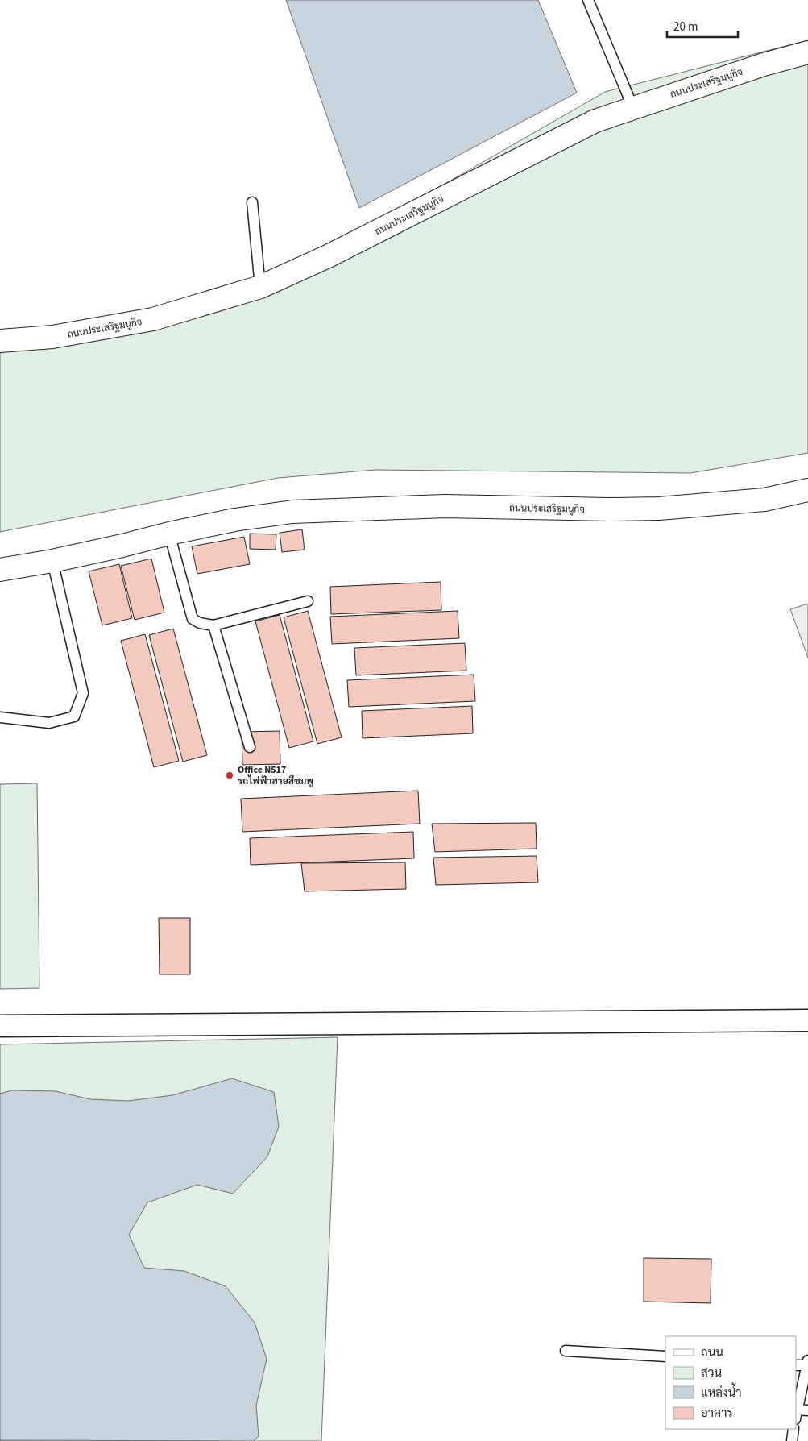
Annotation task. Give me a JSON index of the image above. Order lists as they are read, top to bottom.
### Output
{
  "streets": {
    "main road": ["ถนนประเสริฐมนูกิจ"]
  },
  "places": ["Office N517 รถไฟฟ้าสายสีชมพู"],
  "legend": [
    "ถนน",
    "สวน",
    "แหล่งน้ำ",
    "อาคาร"
  ],
  "scale_bar": "20 m"
}
